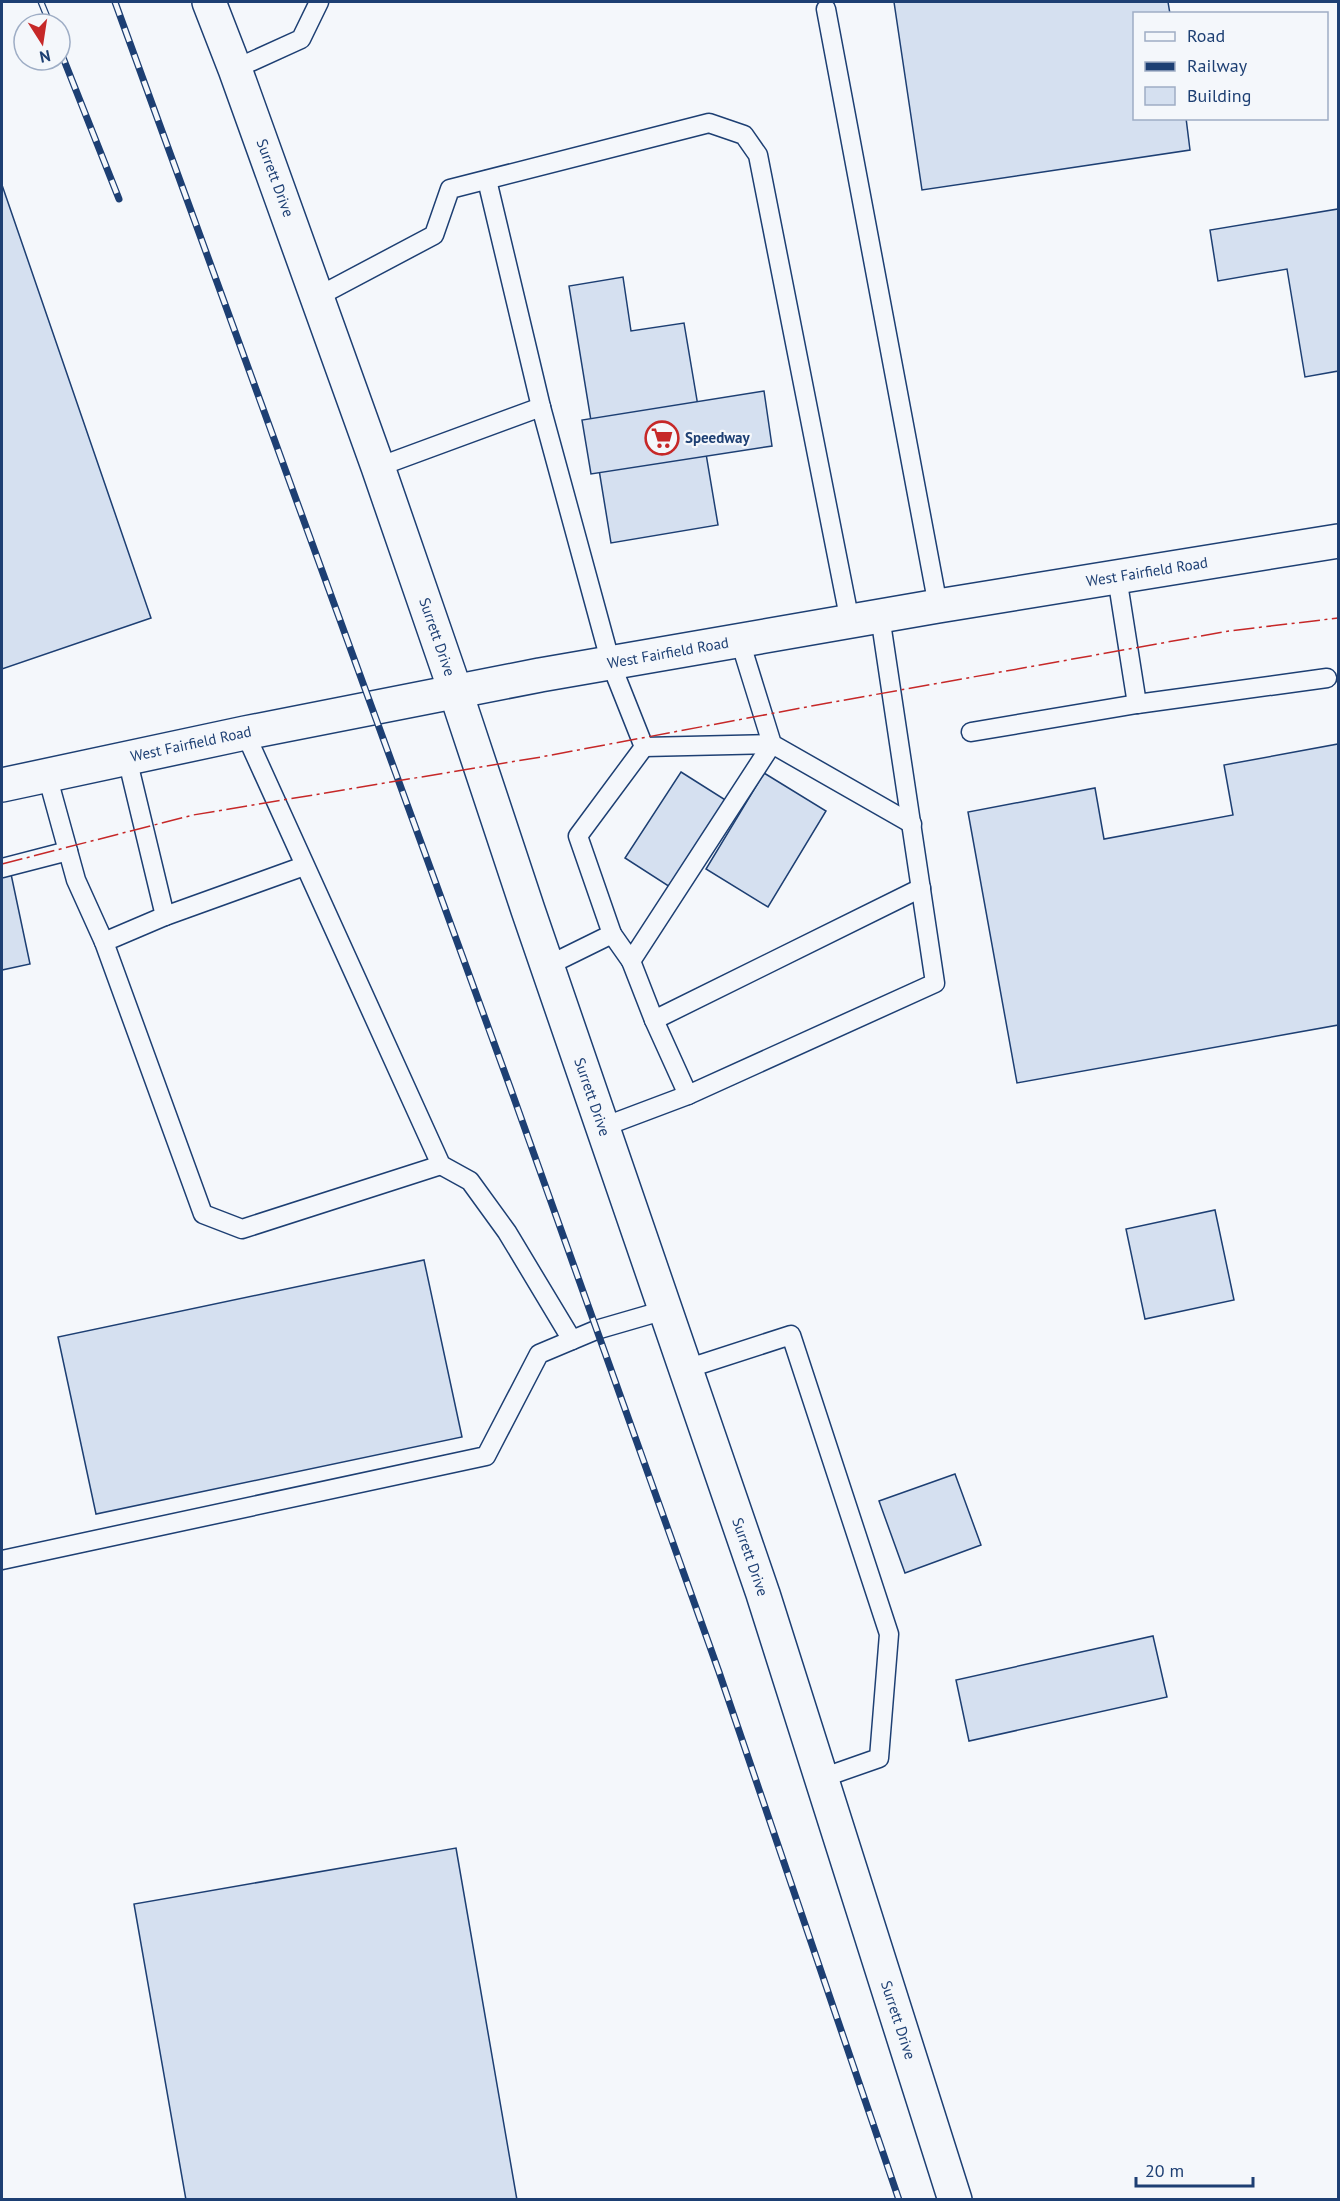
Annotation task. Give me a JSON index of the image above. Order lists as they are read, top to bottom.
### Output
{
  "streets": {
    "street": ["Surrett Drive", "West Fairfield Road"]
  },
  "crossings": [
    ["Surrett Drive", "West Fairfield Road"]
  ],
  "places": {
    "supermarket": ["Speedway"]
  },
  "legend": ["Road", "Railway", "Building"],
  "scale_bar": "20 m",
  "north": "bottom"
}
